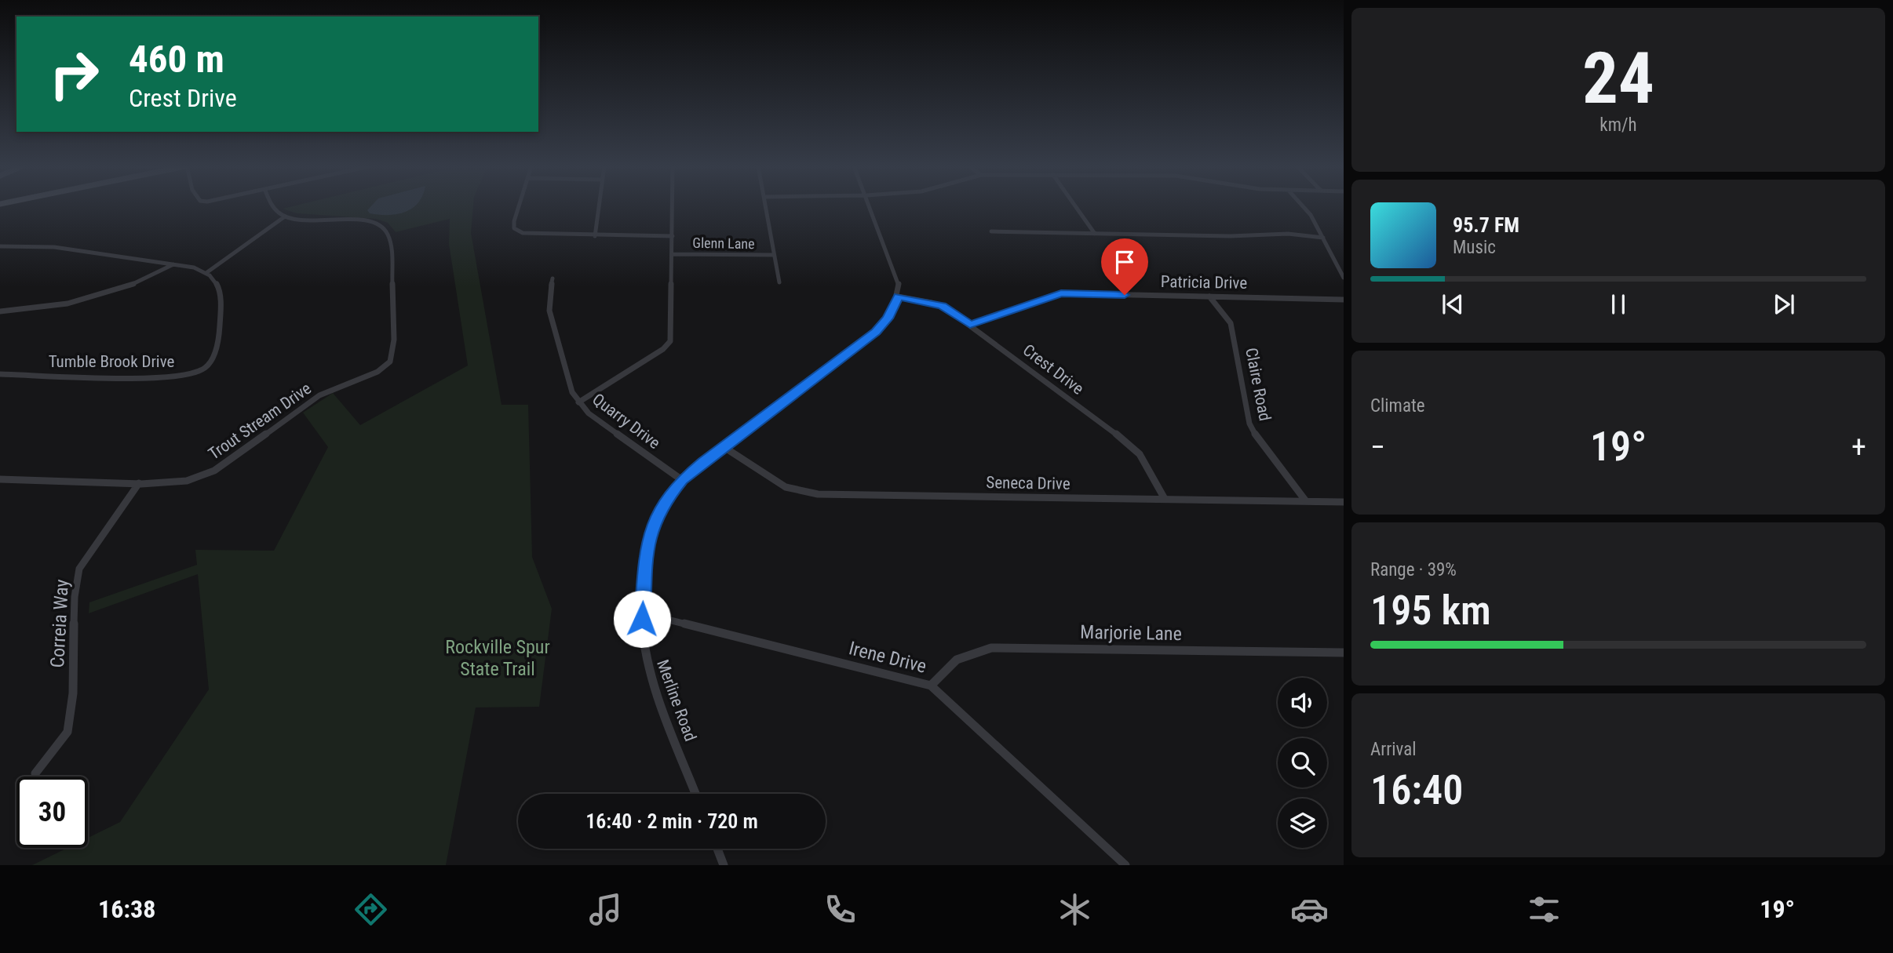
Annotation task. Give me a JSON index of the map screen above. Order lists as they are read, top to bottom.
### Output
{
  "streets": {
    "street": [
      "Glenn Lane",
      "Patricia Drive",
      "Tumble Brook Drive",
      "Crest Drive",
      "Claire Road",
      "Trout Stream Drive",
      "Quarry Drive",
      "Seneca Drive",
      "Correia Way",
      "Marjorie Lane",
      "Irene Drive",
      "Merline Road"
    ]
  },
  "crossings": [
    ["Patricia Drive", "Crest Drive"],
    ["Patricia Drive", "Claire Road"],
    ["Crest Drive", "Seneca Drive"],
    ["Crest Drive", "Merline Road"],
    ["Claire Road", "Seneca Drive"],
    ["Trout Stream Drive", "Correia Way"],
    ["Quarry Drive", "Merline Road"],
    ["Seneca Drive", "Merline Road"],
    ["Marjorie Lane", "Irene Drive"],
    ["Irene Drive", "Merline Road"]
  ],
  "parks": ["Rockville Spur State Trail"],
  "page": {
    "tile": [
      ["24", "km/h"],
      "Climate",
      ["Range · 39%", "195 km"],
      ["Arrival", "16:40"]
    ],
    "turn": ["460 m", "Crest Drive"],
    "song": ["95.7 FM", "Music"],
    "heat": ["−", "19°", "+"],
    "limit": "30",
    "trip": "16:40 · 2 min · 720 m",
    "tabs": ["16:38", "19°"]
  }
}
